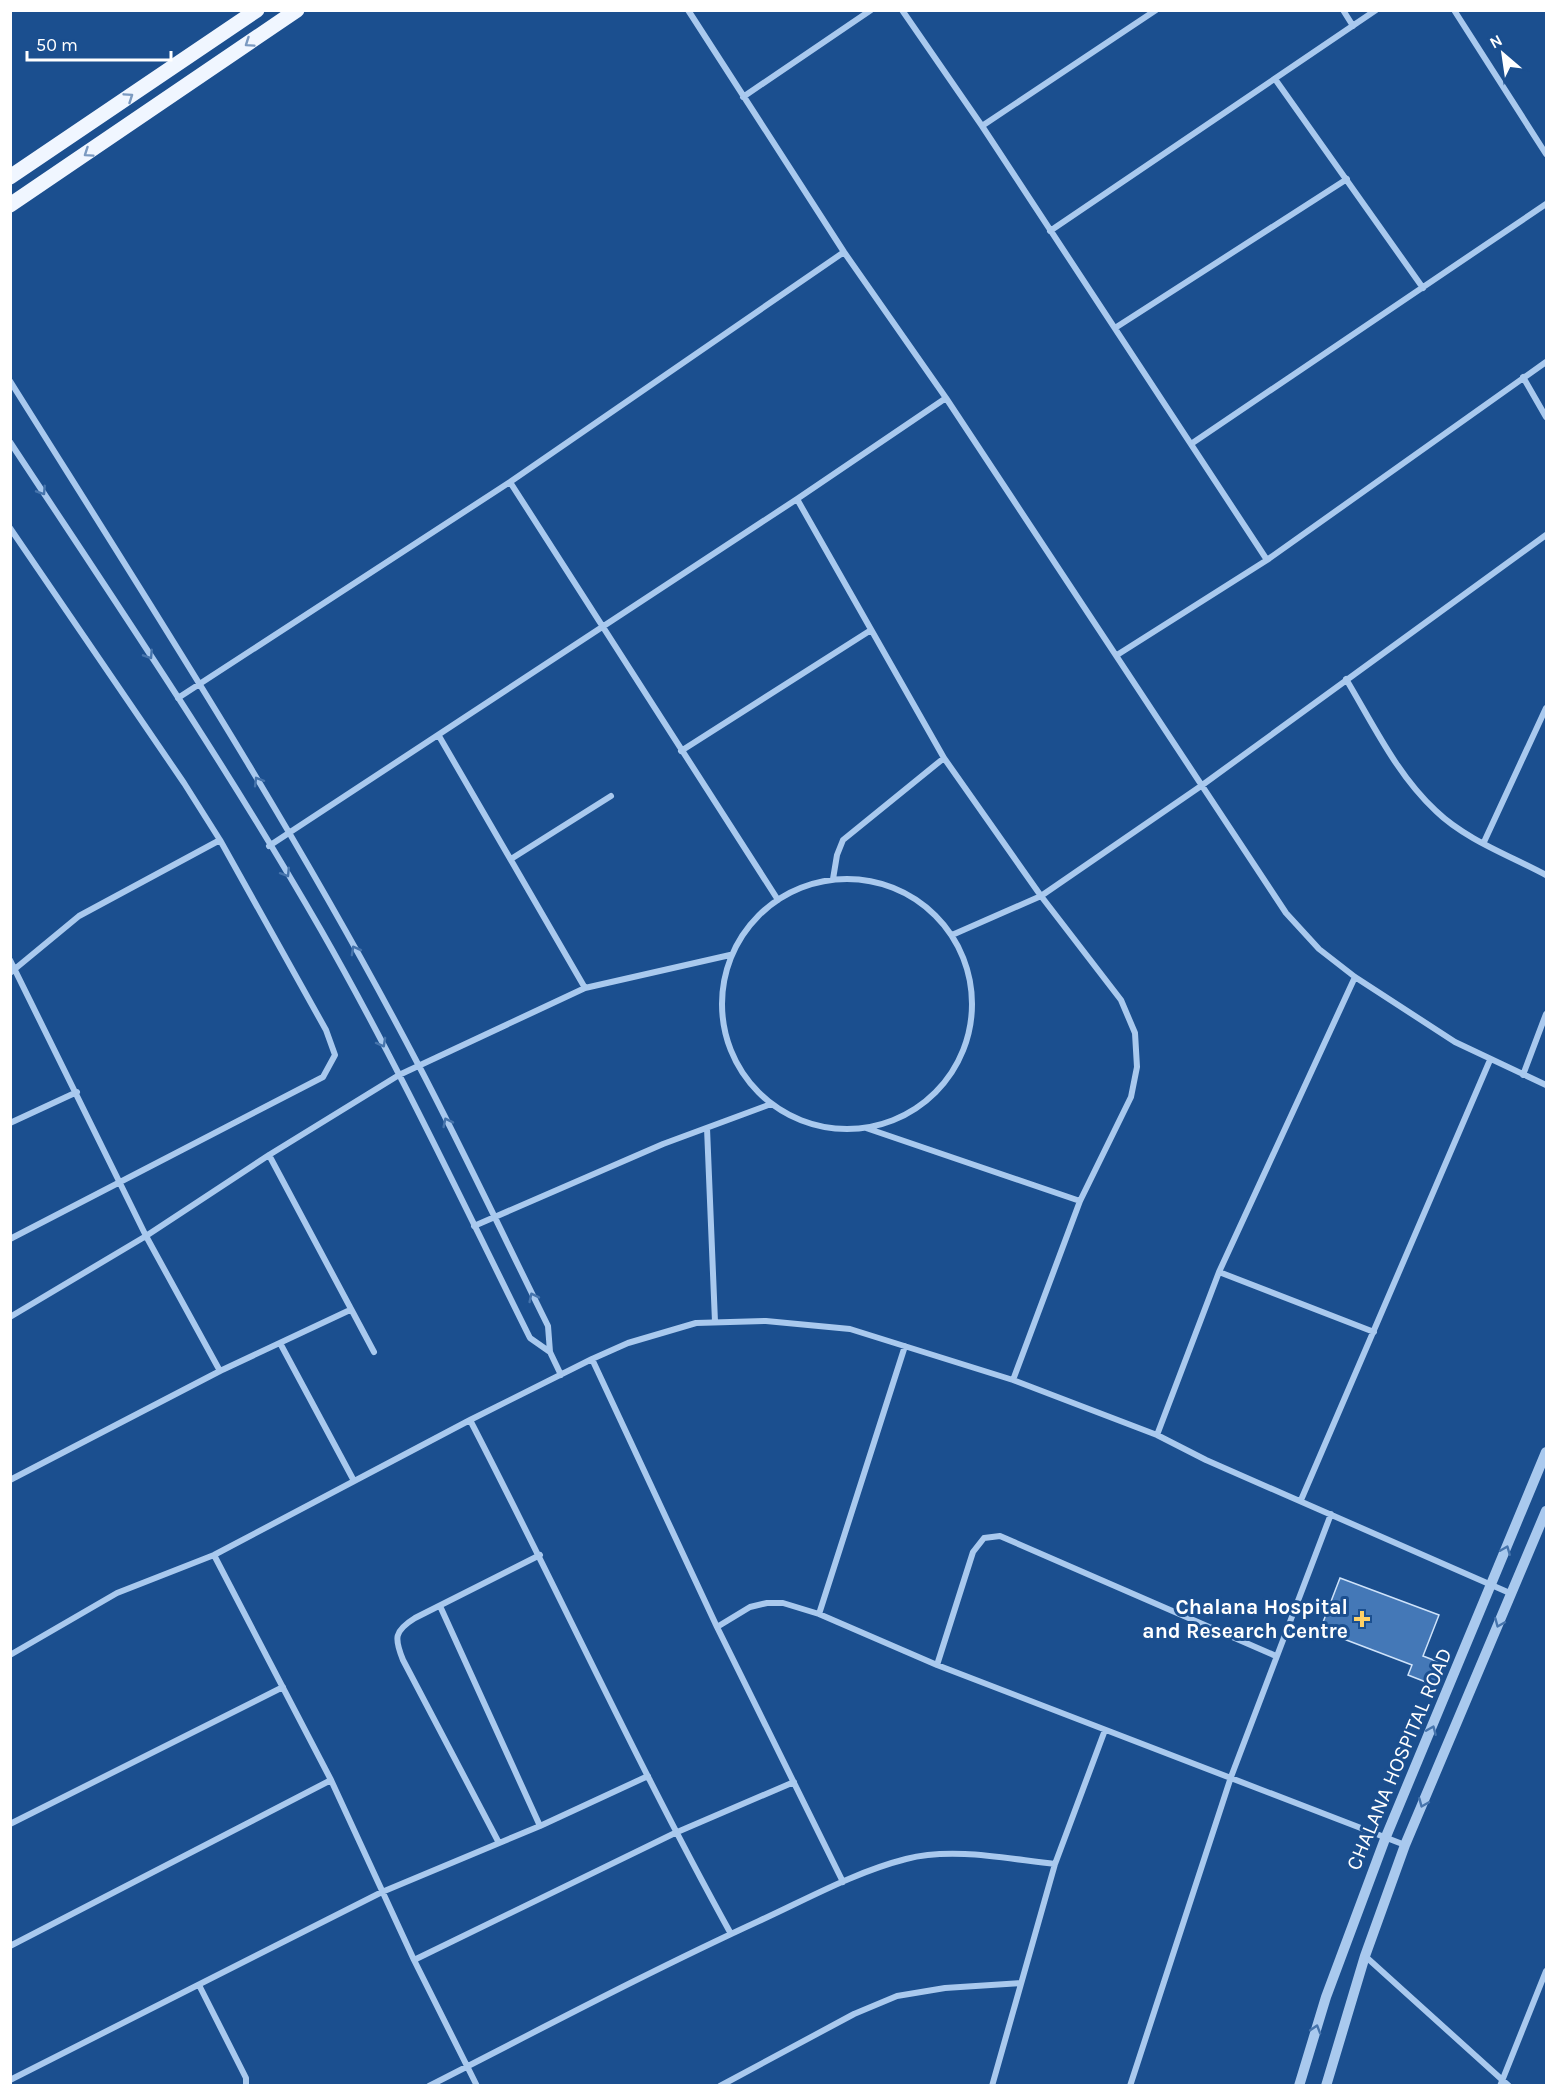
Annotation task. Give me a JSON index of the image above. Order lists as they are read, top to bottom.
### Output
{
  "streets": {
    "street": ["CHALANA HOSPITAL ROAD"]
  },
  "places": {
    "health": ["Chalana Hospital and Research Centre"]
  },
  "scale_bar": "50 m",
  "north": "top left"
}
